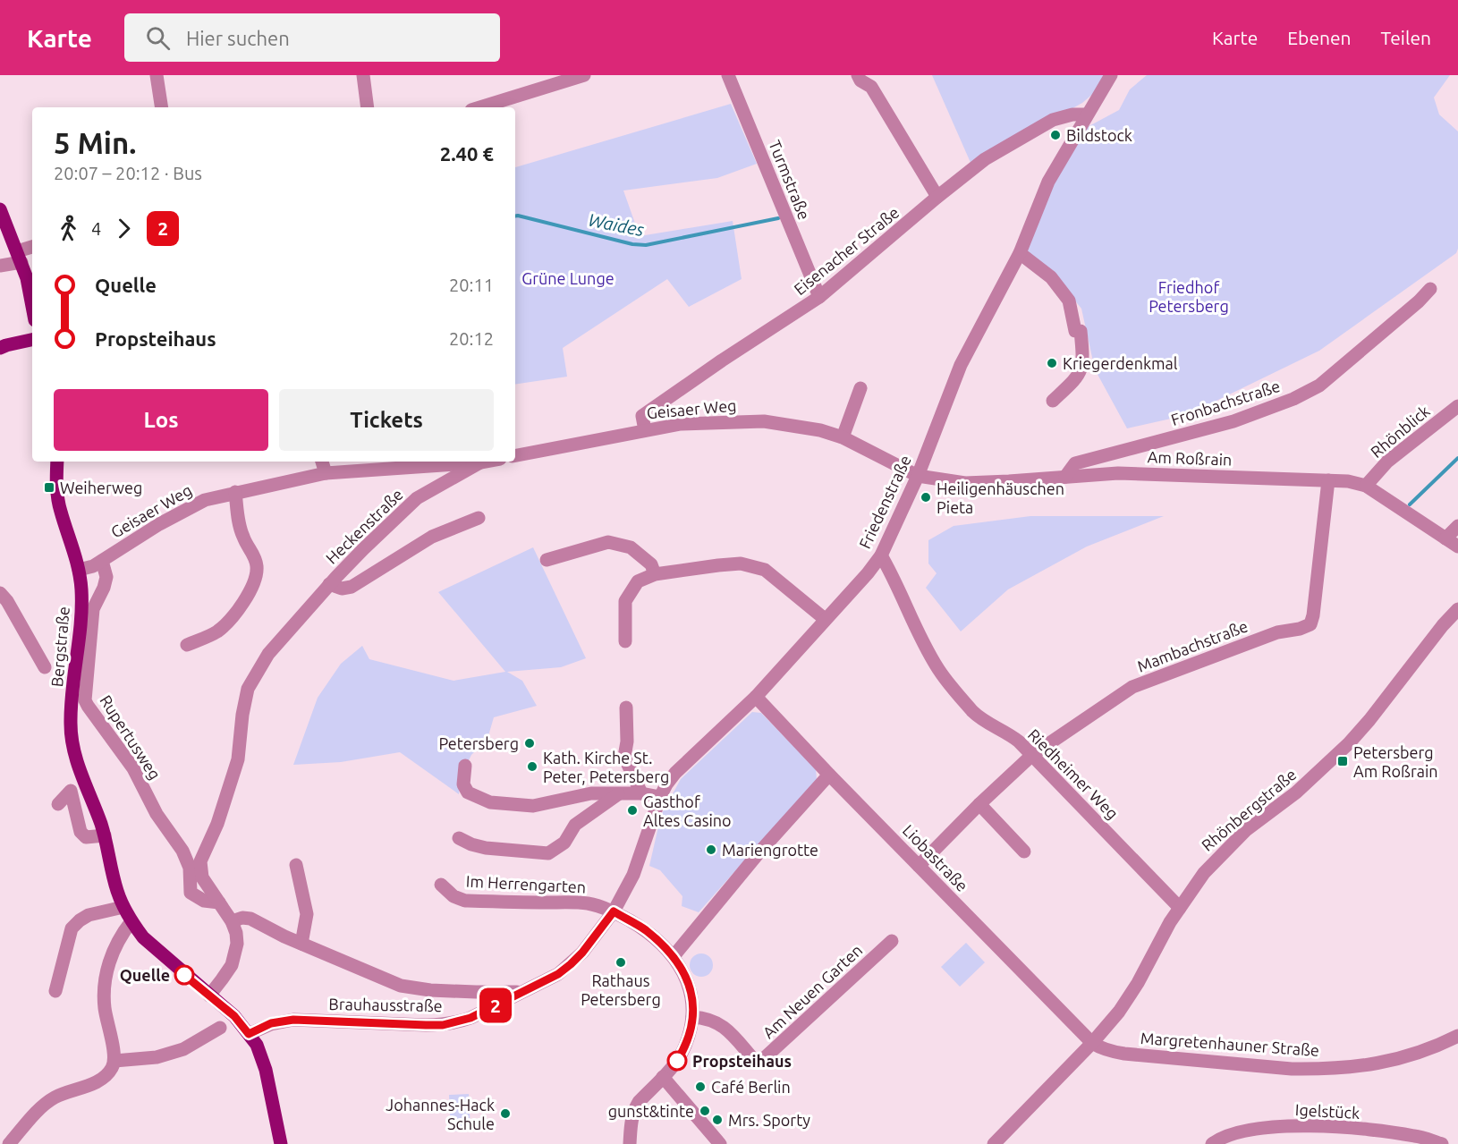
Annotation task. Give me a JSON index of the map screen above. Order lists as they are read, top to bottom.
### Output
{
  "streets": {
    "main road": ["Bergstraße"],
    "street": [
      "Turmstraße",
      "Eisenacher Straße",
      "Fronbachstraße",
      "Geisaer Weg",
      "Rhönblick",
      "Am Roßrain",
      "Friedenstraße",
      "Heckenstraße",
      "Mambachstraße",
      "Rupertusweg",
      "Riedheimer Weg",
      "Rhönbergstraße",
      "Liobastraße",
      "Im Herrengarten",
      "Am Neuen Garten",
      "Brauhausstraße",
      "Margretenhauner Straße",
      "Igelstück"
    ]
  },
  "crossings": [
    ["Turmstraße", "Eisenacher Straße"],
    ["Eisenacher Straße", "Geisaer Weg"],
    ["Eisenacher Straße", "Friedenstraße"],
    ["Fronbachstraße", "Am Roßrain"],
    ["Geisaer Weg", "Am Roßrain"],
    ["Geisaer Weg", "Friedenstraße"],
    ["Geisaer Weg", "Heckenstraße"],
    ["Geisaer Weg", "Bergstraße"],
    ["Geisaer Weg", "Rupertusweg"],
    ["Rhönblick", "Am Roßrain"],
    ["Am Roßrain", "Friedenstraße"],
    ["Am Roßrain", "Mambachstraße"],
    ["Friedenstraße", "Riedheimer Weg"],
    ["Friedenstraße", "Liobastraße"],
    ["Friedenstraße", "Im Herrengarten"],
    ["Friedenstraße", "Brauhausstraße"],
    ["Heckenstraße", "Bergstraße"],
    ["Heckenstraße", "Rupertusweg"],
    ["Mambachstraße", "Riedheimer Weg"],
    ["Mambachstraße", "Liobastraße"],
    ["Bergstraße", "Brauhausstraße"],
    ["Riedheimer Weg", "Rhönbergstraße"],
    ["Rhönbergstraße", "Liobastraße"],
    ["Rhönbergstraße", "Margretenhauner Straße"],
    ["Liobastraße", "Margretenhauner Straße"],
    ["Im Herrengarten", "Am Neuen Garten"],
    ["Im Herrengarten", "Brauhausstraße"]
  ],
  "water": ["Waides"],
  "parks": ["Grüne Lunge", "Friedhof Petersberg"],
  "places": {
    "other": [
      "Bildstock",
      "Kriegerdenkmal",
      "Heiligenhäuschen Pieta",
      "Petersberg",
      "Kath. Kirche St. Peter, Petersberg",
      "Gasthof Altes Casino",
      "Mariengrotte",
      "Rathaus Petersberg",
      "Quelle",
      "Propsteihaus",
      "Café Berlin",
      "gunst&tinte",
      "Johannes-Hack Schule",
      "Mrs. Sporty"
    ],
    "transit": ["Weiherweg", "Petersberg Am Roßrain"]
  },
  "lines": ["bus line 2"],
  "page": {
    "header": "Karte",
    "search": "Hier suchen",
    "nav": ["Karte", "Ebenen", "Teilen"],
    "on_map": "2",
    "heading": ["5 Min.", "20:07 – 20:12 · Bus", "2.40 €"],
    "legs": ["4", "2"],
    "list": [
      {
        "name": "Quelle",
        "value": "20:11"
      },
      {
        "name": "Propsteihaus",
        "value": "20:12"
      }
    ],
    "buttons": ["Los", "Tickets"]
  }
}
